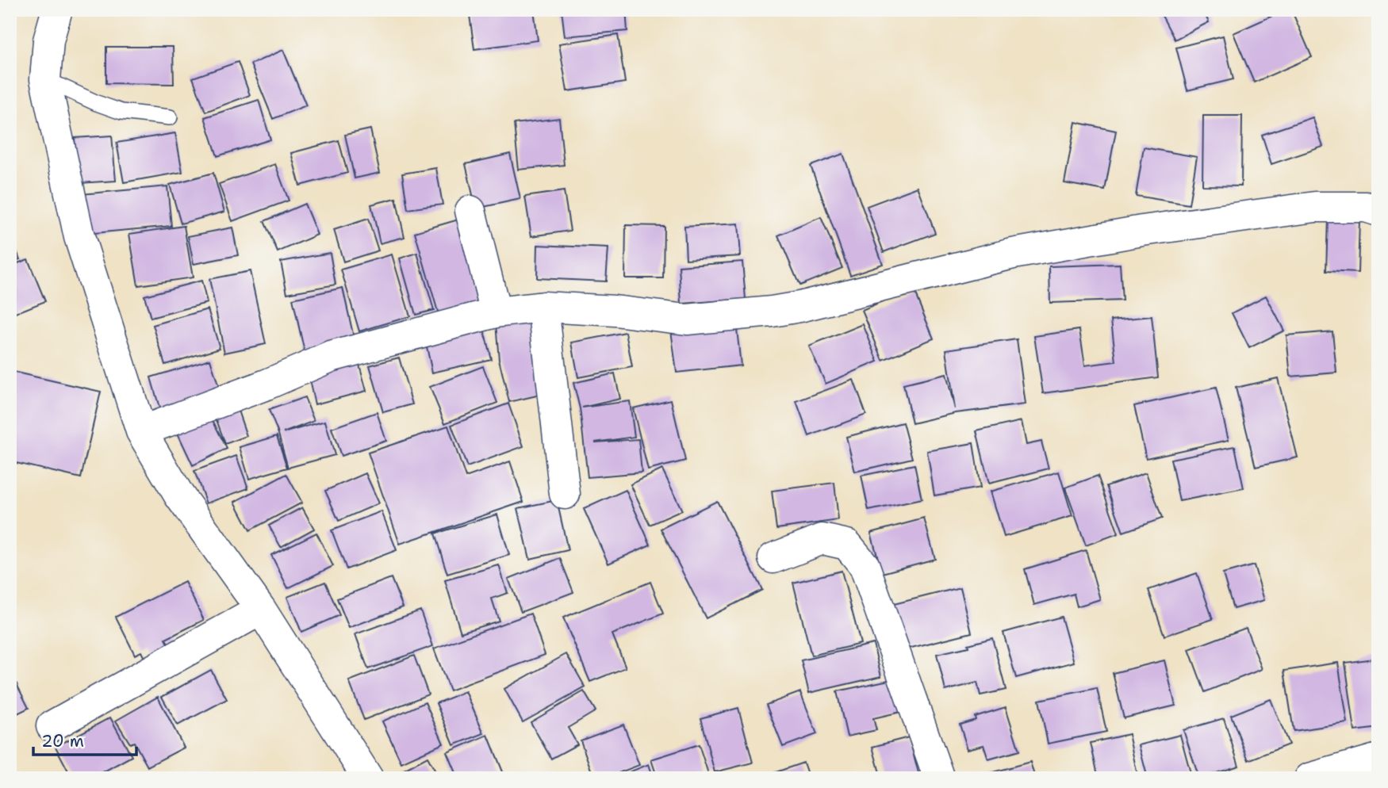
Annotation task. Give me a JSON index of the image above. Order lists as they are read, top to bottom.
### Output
{
  "scale_bar": "20 m"
}
